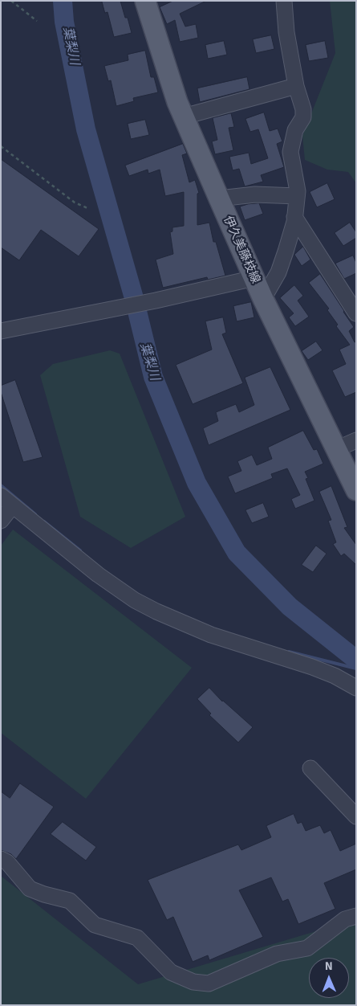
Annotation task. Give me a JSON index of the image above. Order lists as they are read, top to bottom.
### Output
{
  "streets": {
    "main road": ["伊久美藤枝線"]
  },
  "water": ["葉梨川"],
  "north": "top"
}
